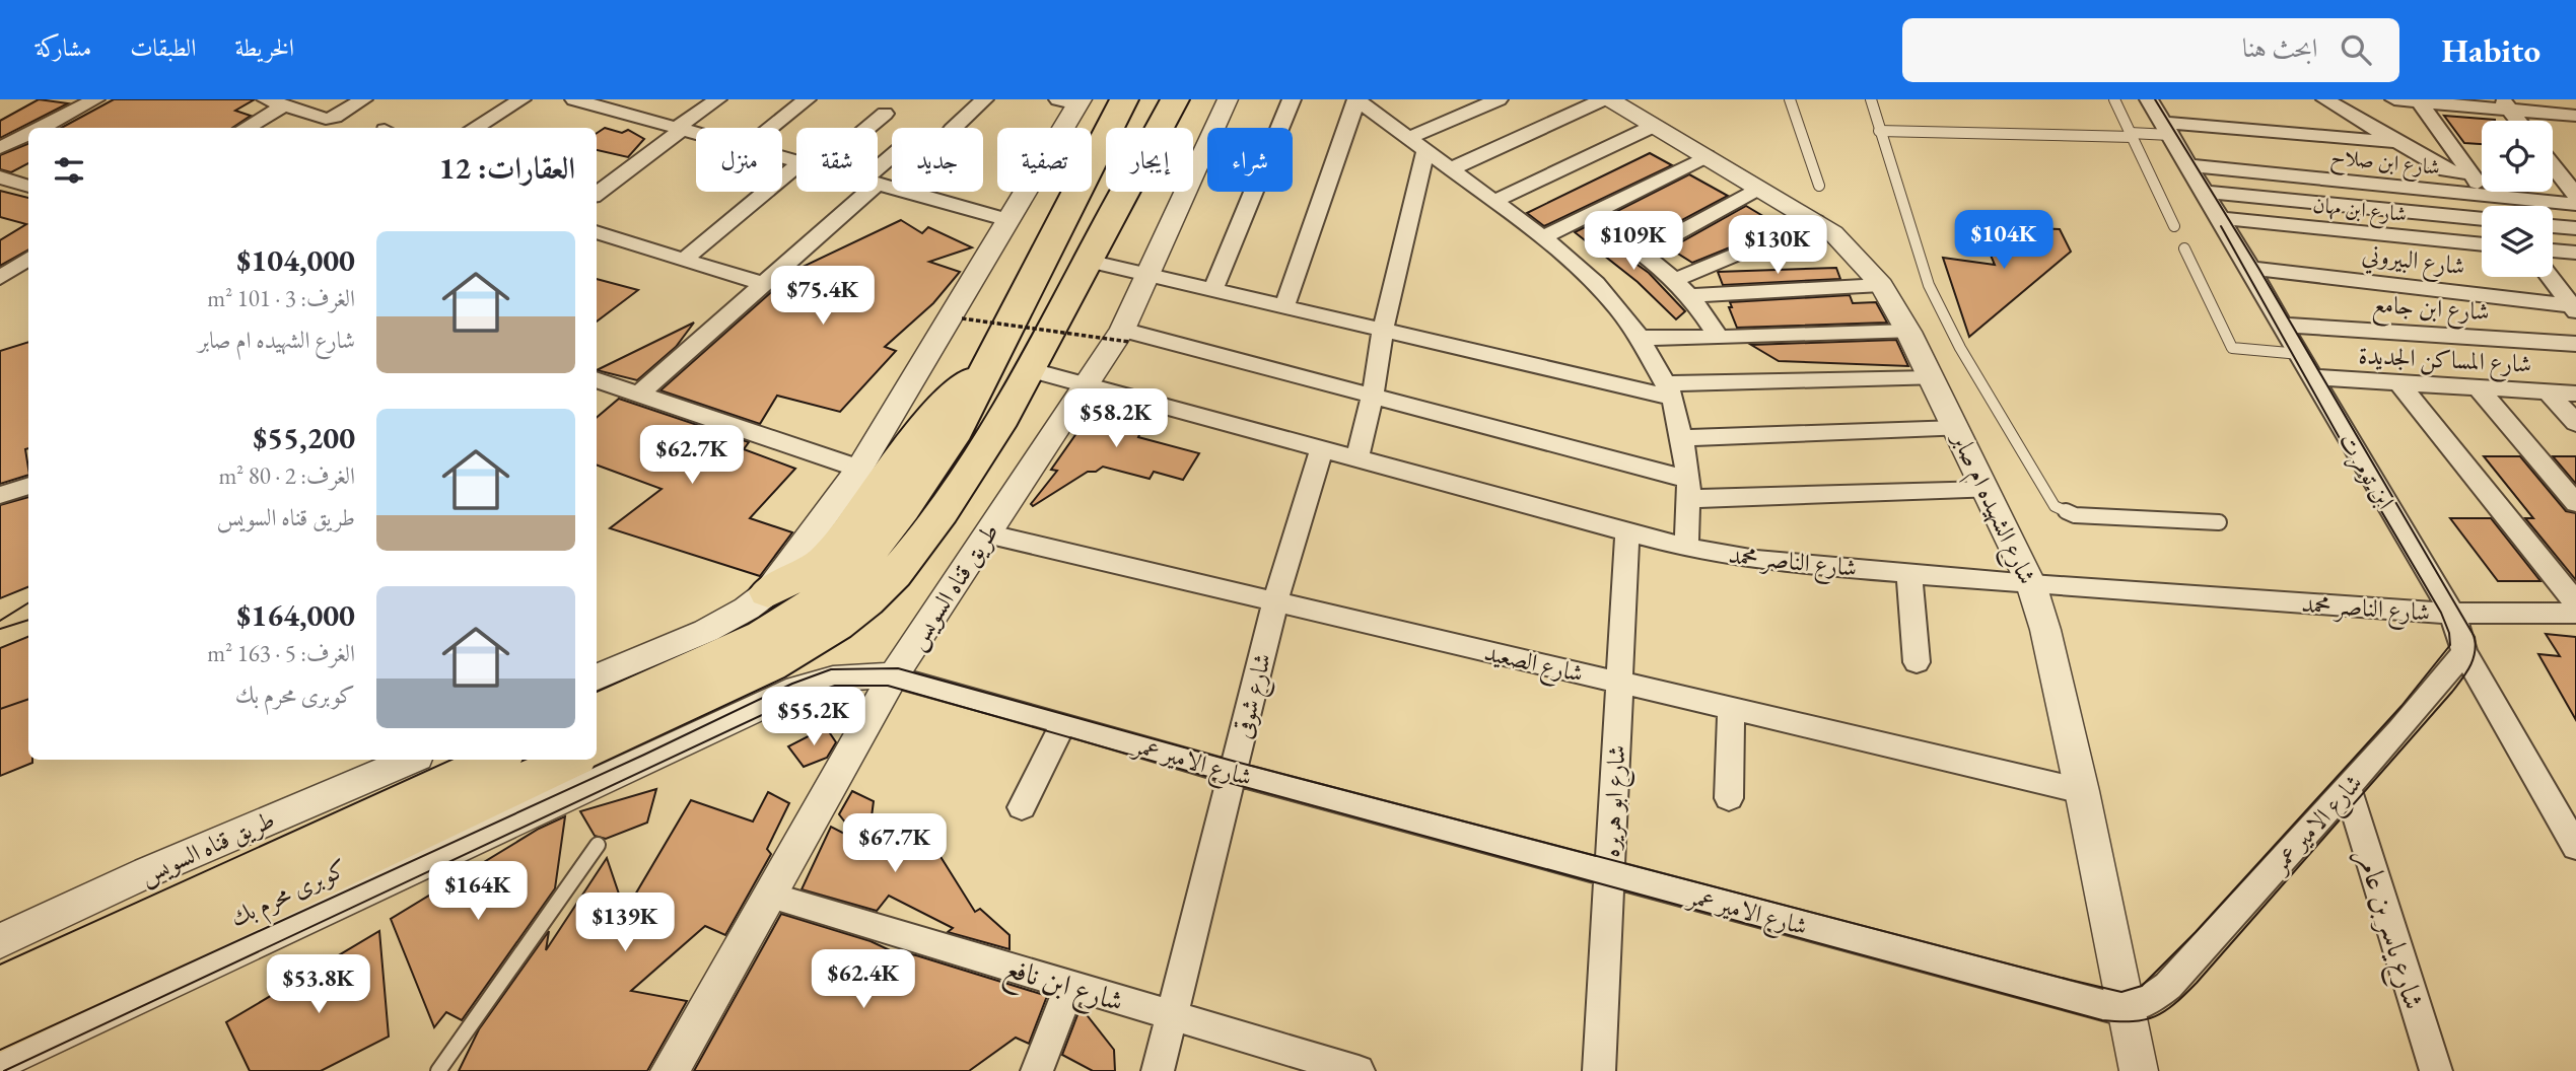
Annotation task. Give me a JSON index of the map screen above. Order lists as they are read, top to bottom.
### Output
{
  "streets": {
    "highway": ["طريق قناه السويس", "كوبرى محرم بك"],
    "street": [
      "شارع ابن صلاح",
      "شارع ابن مهان",
      "شارع البيروني",
      "شارع ابن جامع",
      "شارع المساكن الجديدة",
      "ابن تومرت",
      "شارع الشهيده ام صابر",
      "شارع الناصر محمد",
      "شارع الصعيد",
      "شارع شوقى",
      "شارع الامير عمر",
      "شارع ابو هريره",
      "شارع ياسر بن عامر",
      "شارع ابن نافع"
    ]
  },
  "crossings": [
    ["شارع ابن صلاح", "ابن تومرت"],
    ["شارع ابن مهان", "ابن تومرت"],
    ["شارع البيروني", "ابن تومرت"],
    ["شارع ابن جامع", "ابن تومرت"],
    ["شارع المساكن الجديدة", "ابن تومرت"],
    ["ابن تومرت", "شارع الناصر محمد"],
    ["ابن تومرت", "شارع الامير عمر"],
    ["شارع الشهيده ام صابر", "شارع الناصر محمد"],
    ["شارع الشهيده ام صابر", "شارع الصعيد"],
    ["شارع الشهيده ام صابر", "شارع الامير عمر"],
    ["شارع الناصر محمد", "طريق قناه السويس"],
    ["شارع الناصر محمد", "شارع شوقى"],
    ["شارع الناصر محمد", "شارع ابو هريره"],
    ["طريق قناه السويس", "شارع الصعيد"],
    ["طريق قناه السويس", "شارع الامير عمر"],
    ["طريق قناه السويس", "شارع ابن نافع"],
    ["شارع الصعيد", "شارع شوقى"],
    ["شارع الصعيد", "شارع ابو هريره"],
    ["شارع شوقى", "شارع الامير عمر"],
    ["شارع شوقى", "شارع ابن نافع"],
    ["شارع الامير عمر", "شارع ابو هريره"],
    ["شارع الامير عمر", "شارع ياسر بن عامر"]
  ],
  "page": {
    "header": "Habito",
    "search": "ابحث هنا",
    "nav": ["الخريطة", "الطبقات", "مشاركة"],
    "chip": [
      "شراء",
      "إيجار",
      "تصفية",
      "جديد",
      "شقة",
      "منزل"
    ],
    "heading": "العقارات: 12",
    "price": [
      "$104K",
      "$109K",
      "$130K",
      "$75.4K",
      "$58.2K",
      "$62.7K",
      "$55.2K",
      "$67.7K",
      "$164K",
      "$139K",
      "$62.4K",
      "$53.8K"
    ],
    "list": [
      {
        "name": "$104,000",
        "note": "الغرف: 3 · 101 m² · شارع الشهيده ام صابر"
      },
      {
        "name": "$55,200",
        "note": "الغرف: 2 · 80 m² · طريق قناه السويس"
      },
      {
        "name": "$164,000",
        "note": "الغرف: 5 · 163 m² · كوبرى محرم بك"
      }
    ]
  }
}
